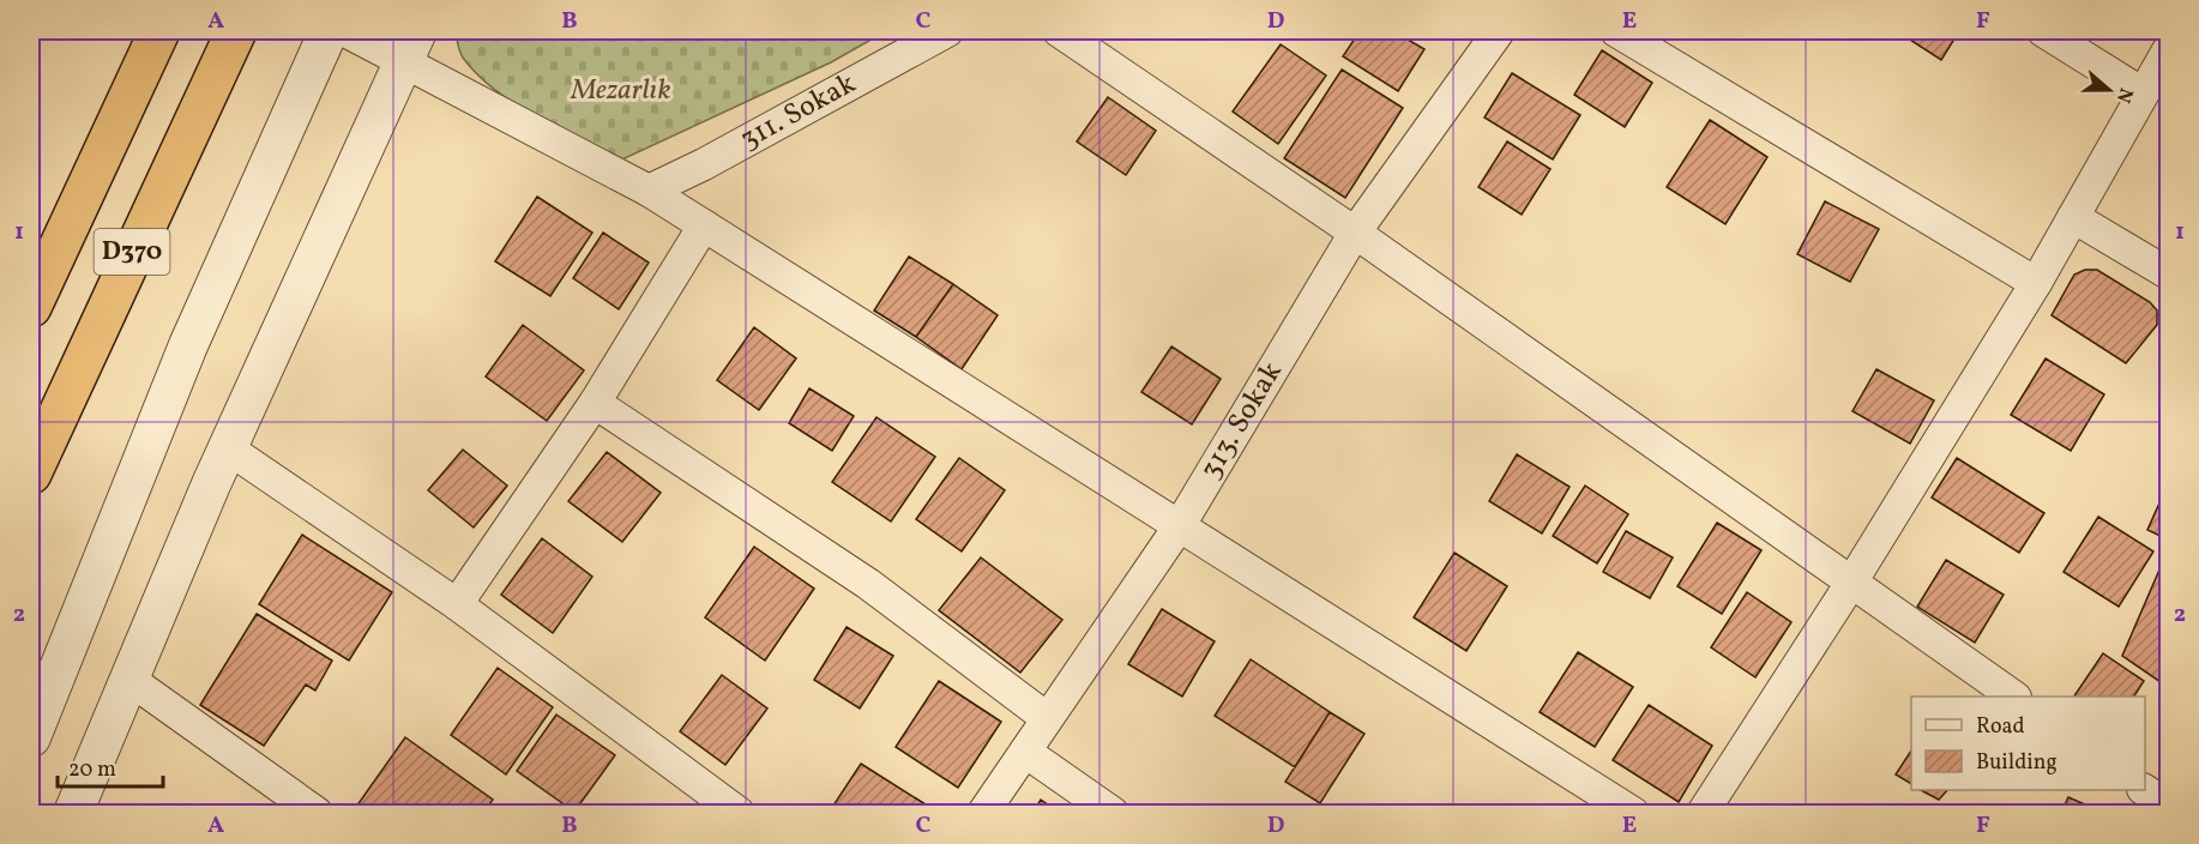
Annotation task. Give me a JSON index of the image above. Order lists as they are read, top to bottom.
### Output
{
  "streets": {
    "highway": ["D370"],
    "street": ["311. Sokak", "313. Sokak"]
  },
  "parks": ["Mezarlık"],
  "legend": ["Road", "Building"],
  "scale_bar": "20 m",
  "north": "right",
  "grid": {
    "columns": [
      "A",
      "B",
      "C",
      "D",
      "E",
      "F"
    ],
    "rows": ["1", "2"]
  }
}
